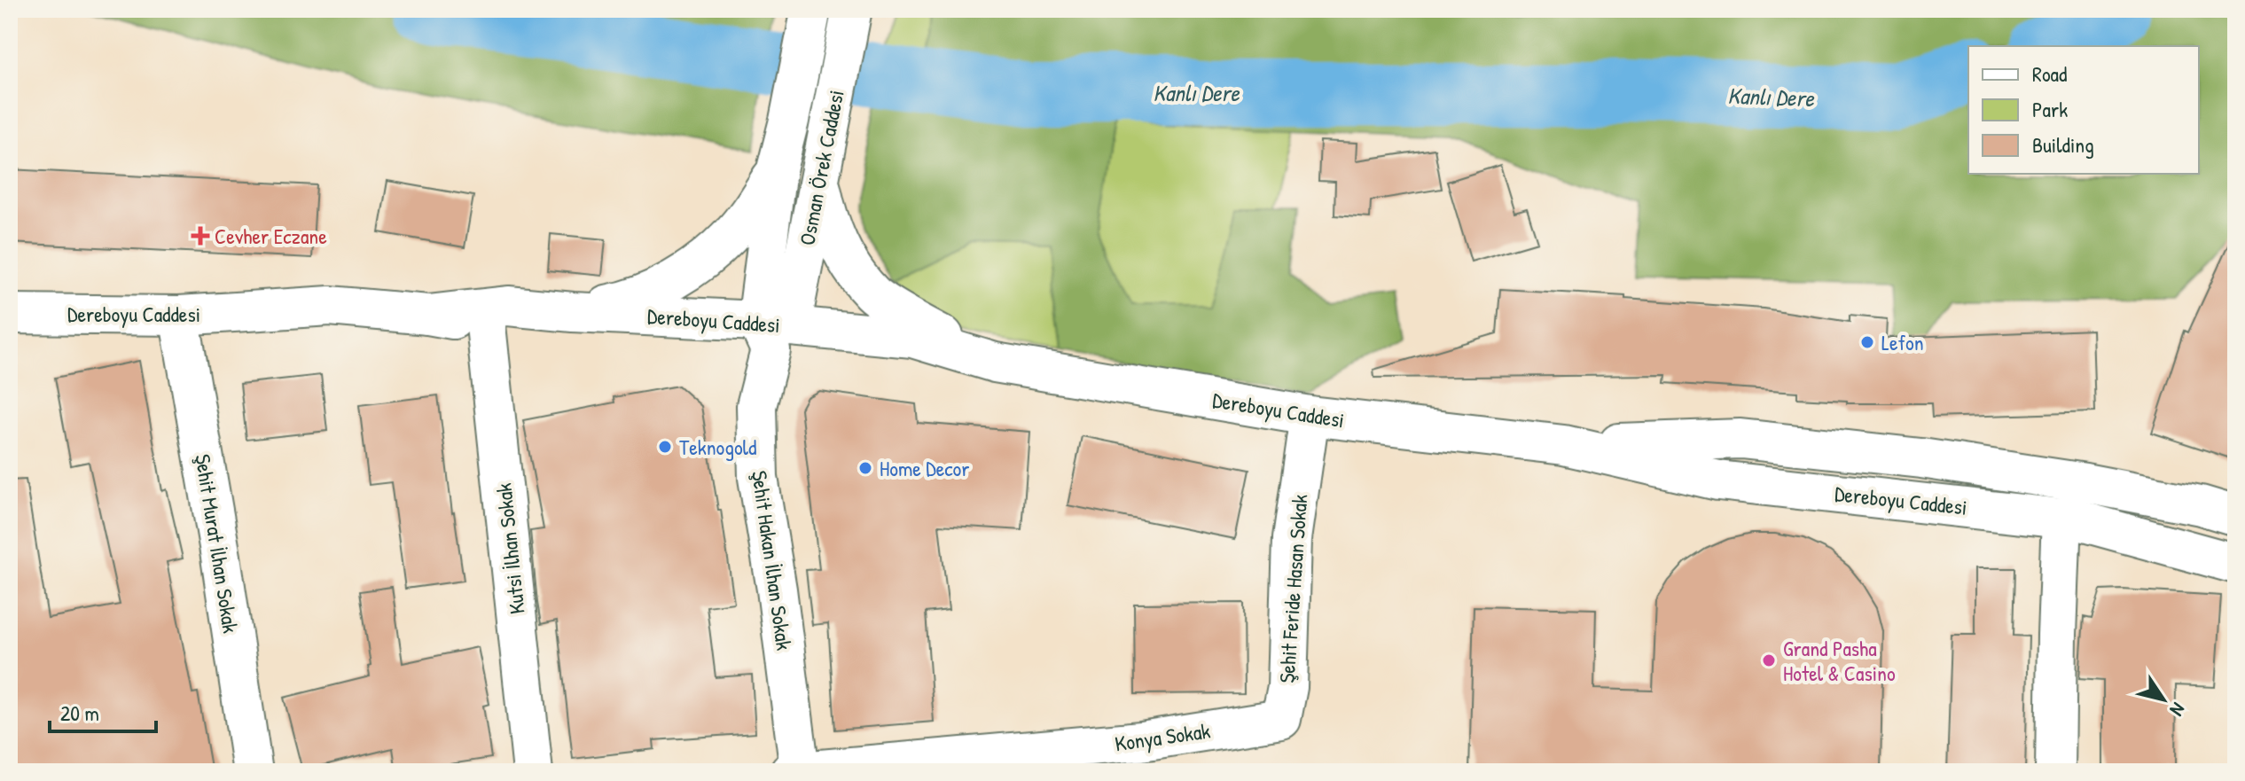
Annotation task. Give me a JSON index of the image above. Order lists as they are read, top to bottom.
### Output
{
  "streets": {
    "main road": [
      "Osman Örek Caddesi",
      "Dereboyu Caddesi",
      "Şehit Murat İlhan Sokak",
      "Kutsi İlhan Sokak",
      "Şehit Hakan İlhan Sokak",
      "Şehit Feride Hasan Sokak",
      "Konya Sokak"
    ]
  },
  "crossings": [
    ["Osman Örek Caddesi", "Dereboyu Caddesi"],
    ["Osman Örek Caddesi", "Şehit Hakan İlhan Sokak"],
    ["Dereboyu Caddesi", "Şehit Murat İlhan Sokak"],
    ["Dereboyu Caddesi", "Kutsi İlhan Sokak"],
    ["Dereboyu Caddesi", "Şehit Hakan İlhan Sokak"],
    ["Dereboyu Caddesi", "Şehit Feride Hasan Sokak"],
    ["Şehit Hakan İlhan Sokak", "Konya Sokak"],
    ["Şehit Feride Hasan Sokak", "Konya Sokak"]
  ],
  "water": ["Kanlı Dere"],
  "places": {
    "health": ["Cevher Eczane"],
    "other": [
      "Lefon",
      "Teknogold",
      "Home Decor",
      "Grand Pasha Hotel & Casino"
    ]
  },
  "legend": ["Road", "Park", "Building"],
  "scale_bar": "20 m",
  "north": "bottom right"
}
